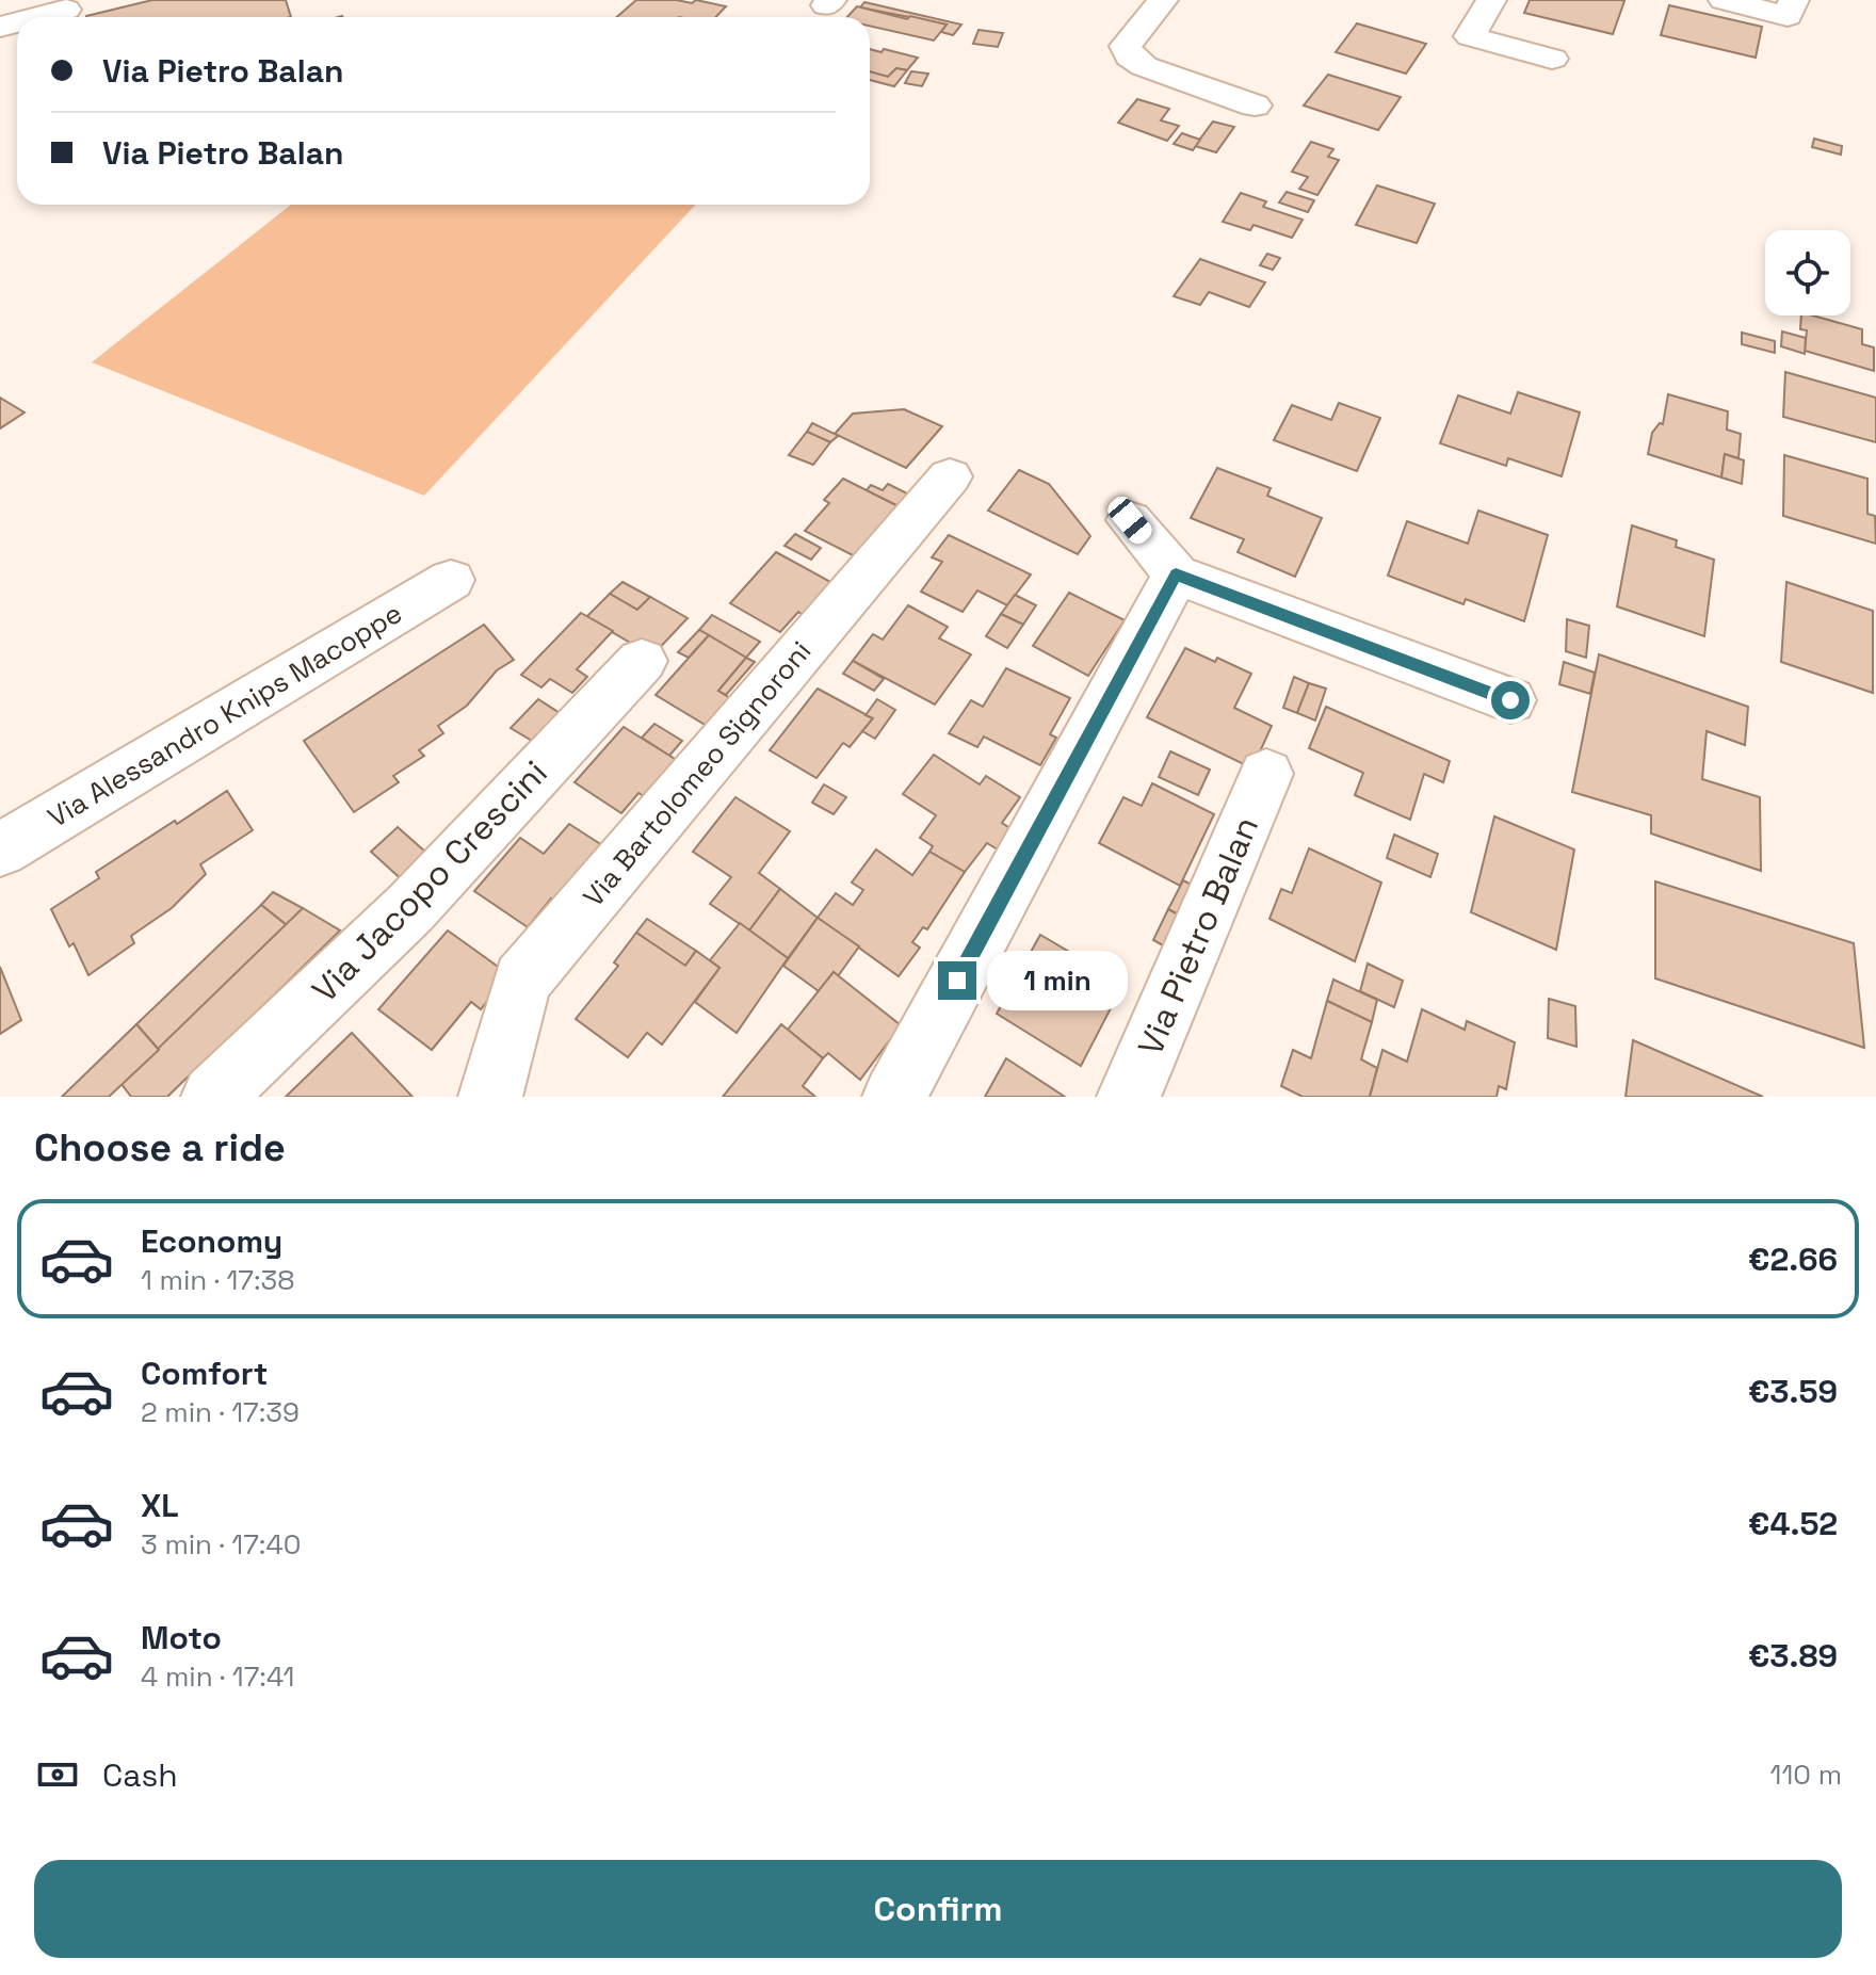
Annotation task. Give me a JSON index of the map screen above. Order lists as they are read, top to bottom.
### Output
{
  "streets": {
    "street": [
      "Via Alessandro Knips Macoppe",
      "Via Bartolomeo Signoroni",
      "Via Jacopo Crescini",
      "Via Pietro Balan"
    ]
  },
  "page": {
    "banner": ["Via Pietro Balan", "Via Pietro Balan"],
    "bubble": "1 min",
    "heading": "Choose a ride",
    "list": [
      {
        "name": "Economy",
        "note": "1 min · 17:38",
        "value": "€2.66"
      },
      {
        "name": "Comfort",
        "note": "2 min · 17:39",
        "value": "€3.59"
      },
      {
        "name": "XL",
        "note": "3 min · 17:40",
        "value": "€4.52"
      },
      {
        "name": "Moto",
        "note": "4 min · 17:41",
        "value": "€3.89"
      }
    ],
    "pay": ["Cash", "110 m"],
    "buttons": "Confirm"
  }
}
